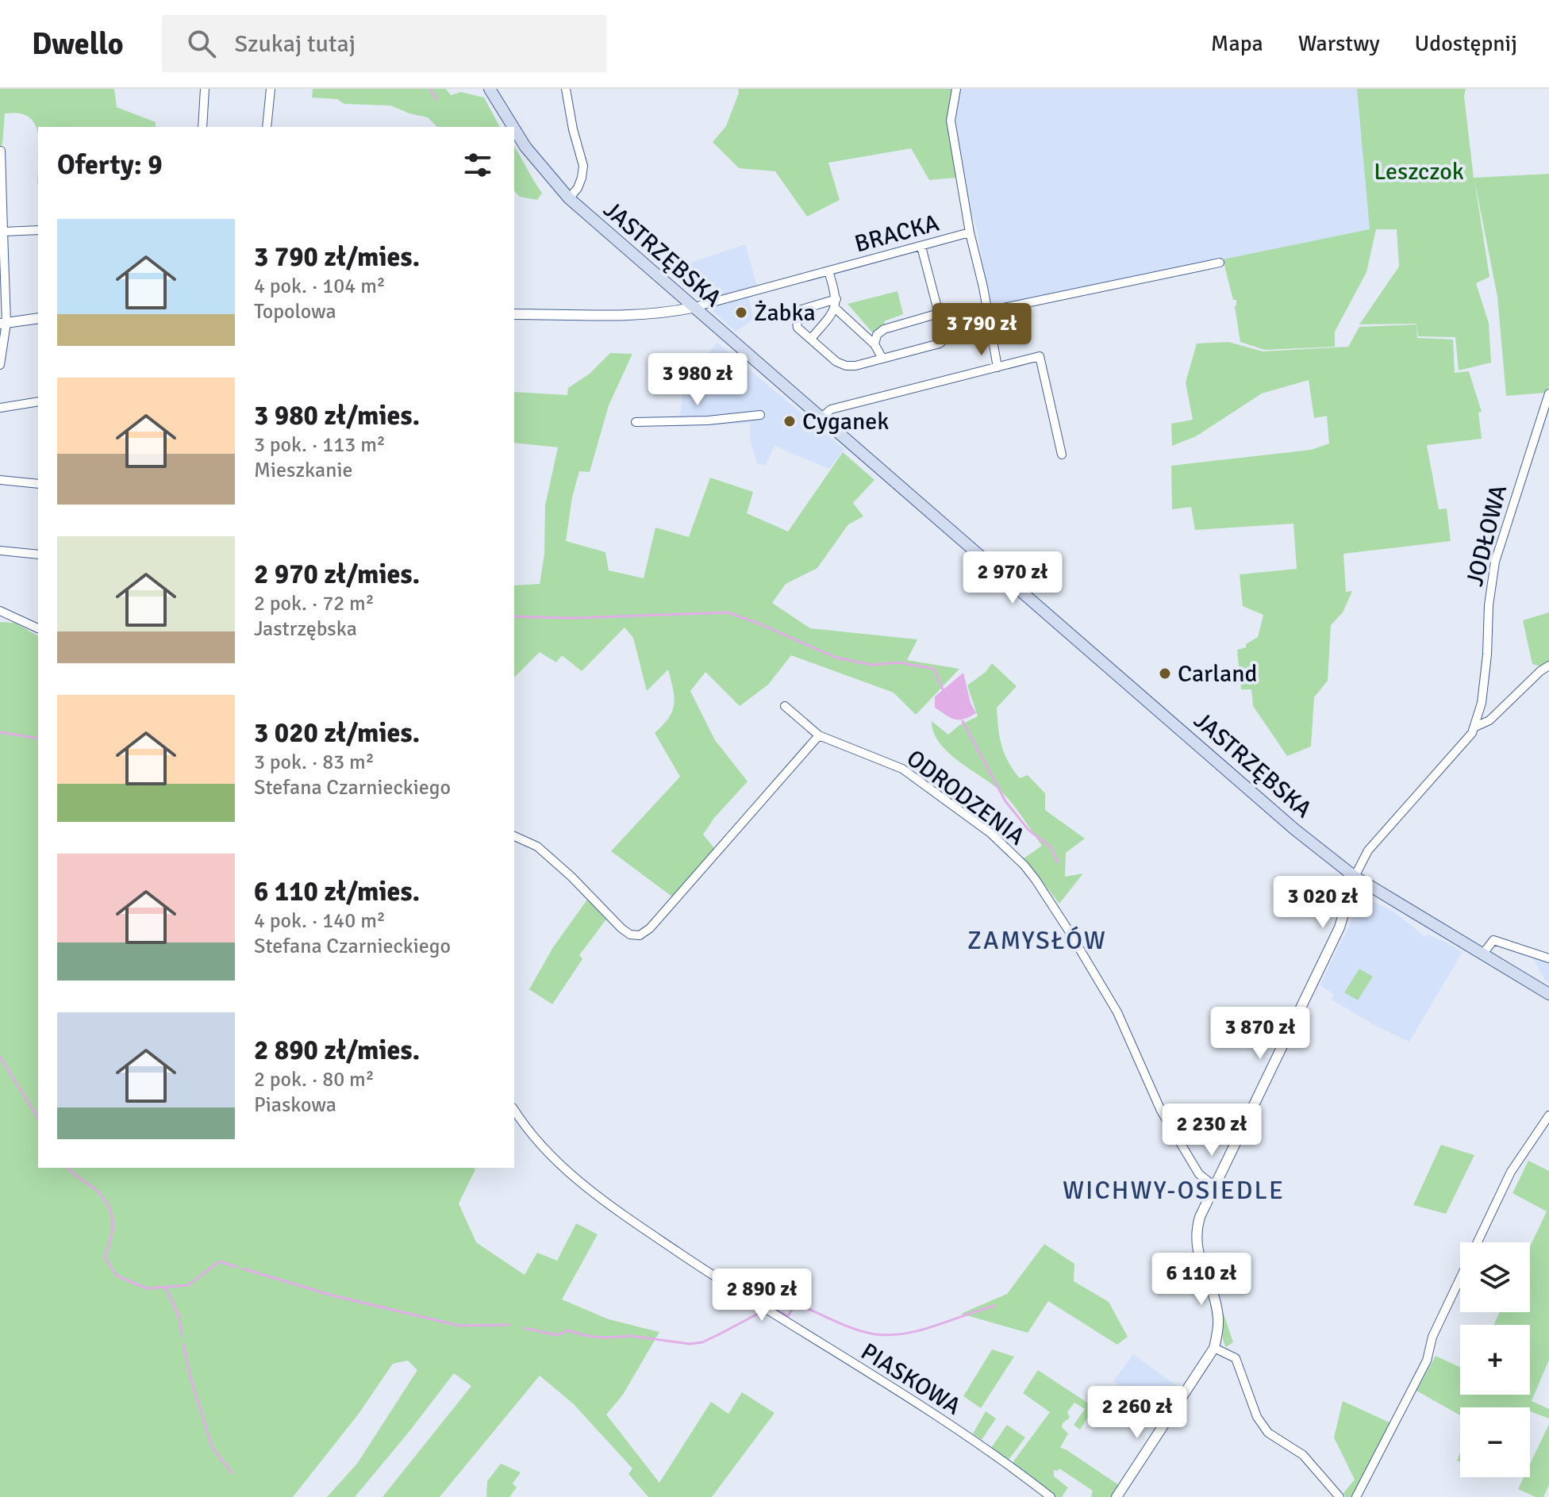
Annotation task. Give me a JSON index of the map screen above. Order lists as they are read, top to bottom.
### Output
{
  "streets": {
    "main road": ["JASTRZĘBSKA"],
    "street": [
      "BRACKA",
      "JODŁOWA",
      "ODRODZENIA",
      "PIASKOWA"
    ]
  },
  "crossings": [
    ["BRACKA", "JASTRZĘBSKA"],
    ["JASTRZĘBSKA", "JODŁOWA"]
  ],
  "districts": ["ZAMYSŁÓW", "WICHWY-OSIEDLE"],
  "parks": ["Leszczok"],
  "places": ["Żabka", "Cyganek", "Carland"],
  "page": {
    "header": "Dwello",
    "search": "Szukaj tutaj",
    "nav": ["Mapa", "Warstwy", "Udostępnij"],
    "heading": "Oferty: 9",
    "list": [
      {
        "name": "3 790 zł/mies.",
        "note": "4 pok. · 104 m² · Topolowa"
      },
      {
        "name": "3 980 zł/mies.",
        "note": "3 pok. · 113 m² · Mieszkanie"
      },
      {
        "name": "2 970 zł/mies.",
        "note": "2 pok. · 72 m² · Jastrzębska"
      },
      {
        "name": "3 020 zł/mies.",
        "note": "3 pok. · 83 m² · Stefana Czarnieckiego"
      },
      {
        "name": "6 110 zł/mies.",
        "note": "4 pok. · 140 m² · Stefana Czarnieckiego"
      },
      {
        "name": "2 890 zł/mies.",
        "note": "2 pok. · 80 m² · Piaskowa"
      }
    ],
    "price": [
      "3 790 zł",
      "3 980 zł",
      "2 970 zł",
      "3 020 zł",
      "3 870 zł",
      "2 230 zł",
      "6 110 zł",
      "2 890 zł",
      "2 260 zł"
    ],
    "map_buttons": ["+", "−"]
  }
}
